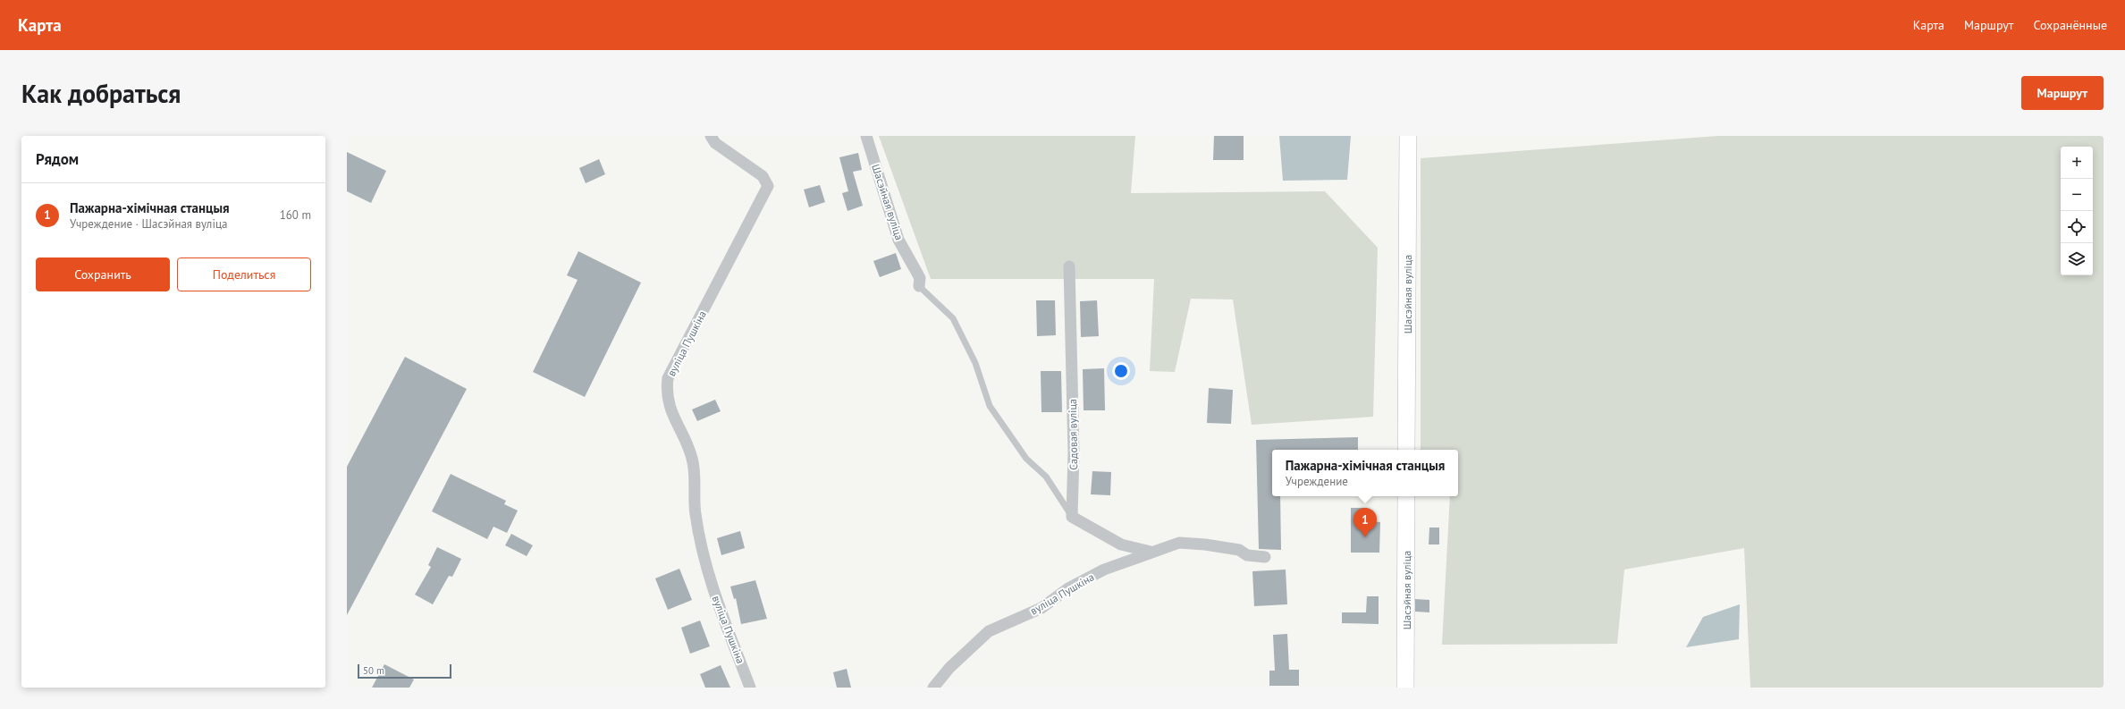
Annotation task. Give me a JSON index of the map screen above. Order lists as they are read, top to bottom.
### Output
{
  "streets": {
    "main road": ["Шасэйная вуліца"],
    "street": ["вуліца Пушкіна", "Садовая вуліца"]
  },
  "scale_bar": "50 m",
  "page": {
    "header": "Карта",
    "nav": ["Карта", "Маршрут", "Сохранённые"],
    "buttons": [
      "Маршрут",
      ["Сохранить", "Поделиться"]
    ],
    "title": "Как добраться",
    "heading": "Рядом",
    "map_buttons": ["+", "−"],
    "list": [
      {
        "mark": "1",
        "name": "Пажарна-хімічная станцыя",
        "note": "Учреждение · Шасэйная вуліца",
        "value": "160 m"
      }
    ],
    "popup": ["Пажарна-хімічная станцыя", "Учреждение"],
    "pins": "1",
    "scale": "50 m"
  }
}
